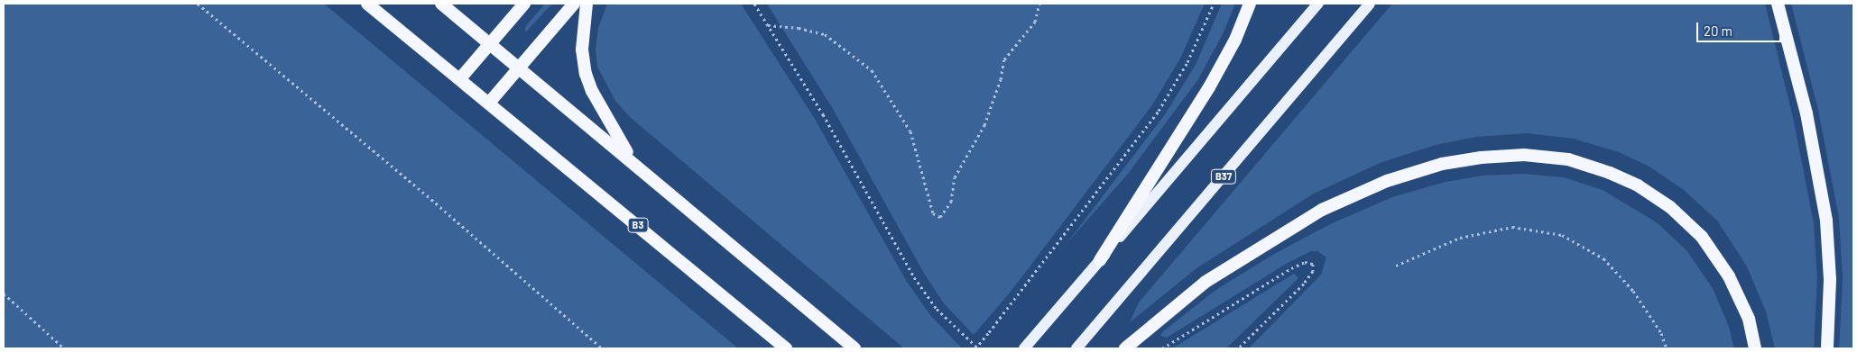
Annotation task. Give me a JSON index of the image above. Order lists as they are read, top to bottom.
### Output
{
  "streets": {
    "highway": ["B3"],
    "main road": ["B37"]
  },
  "scale_bar": "20 m"
}
